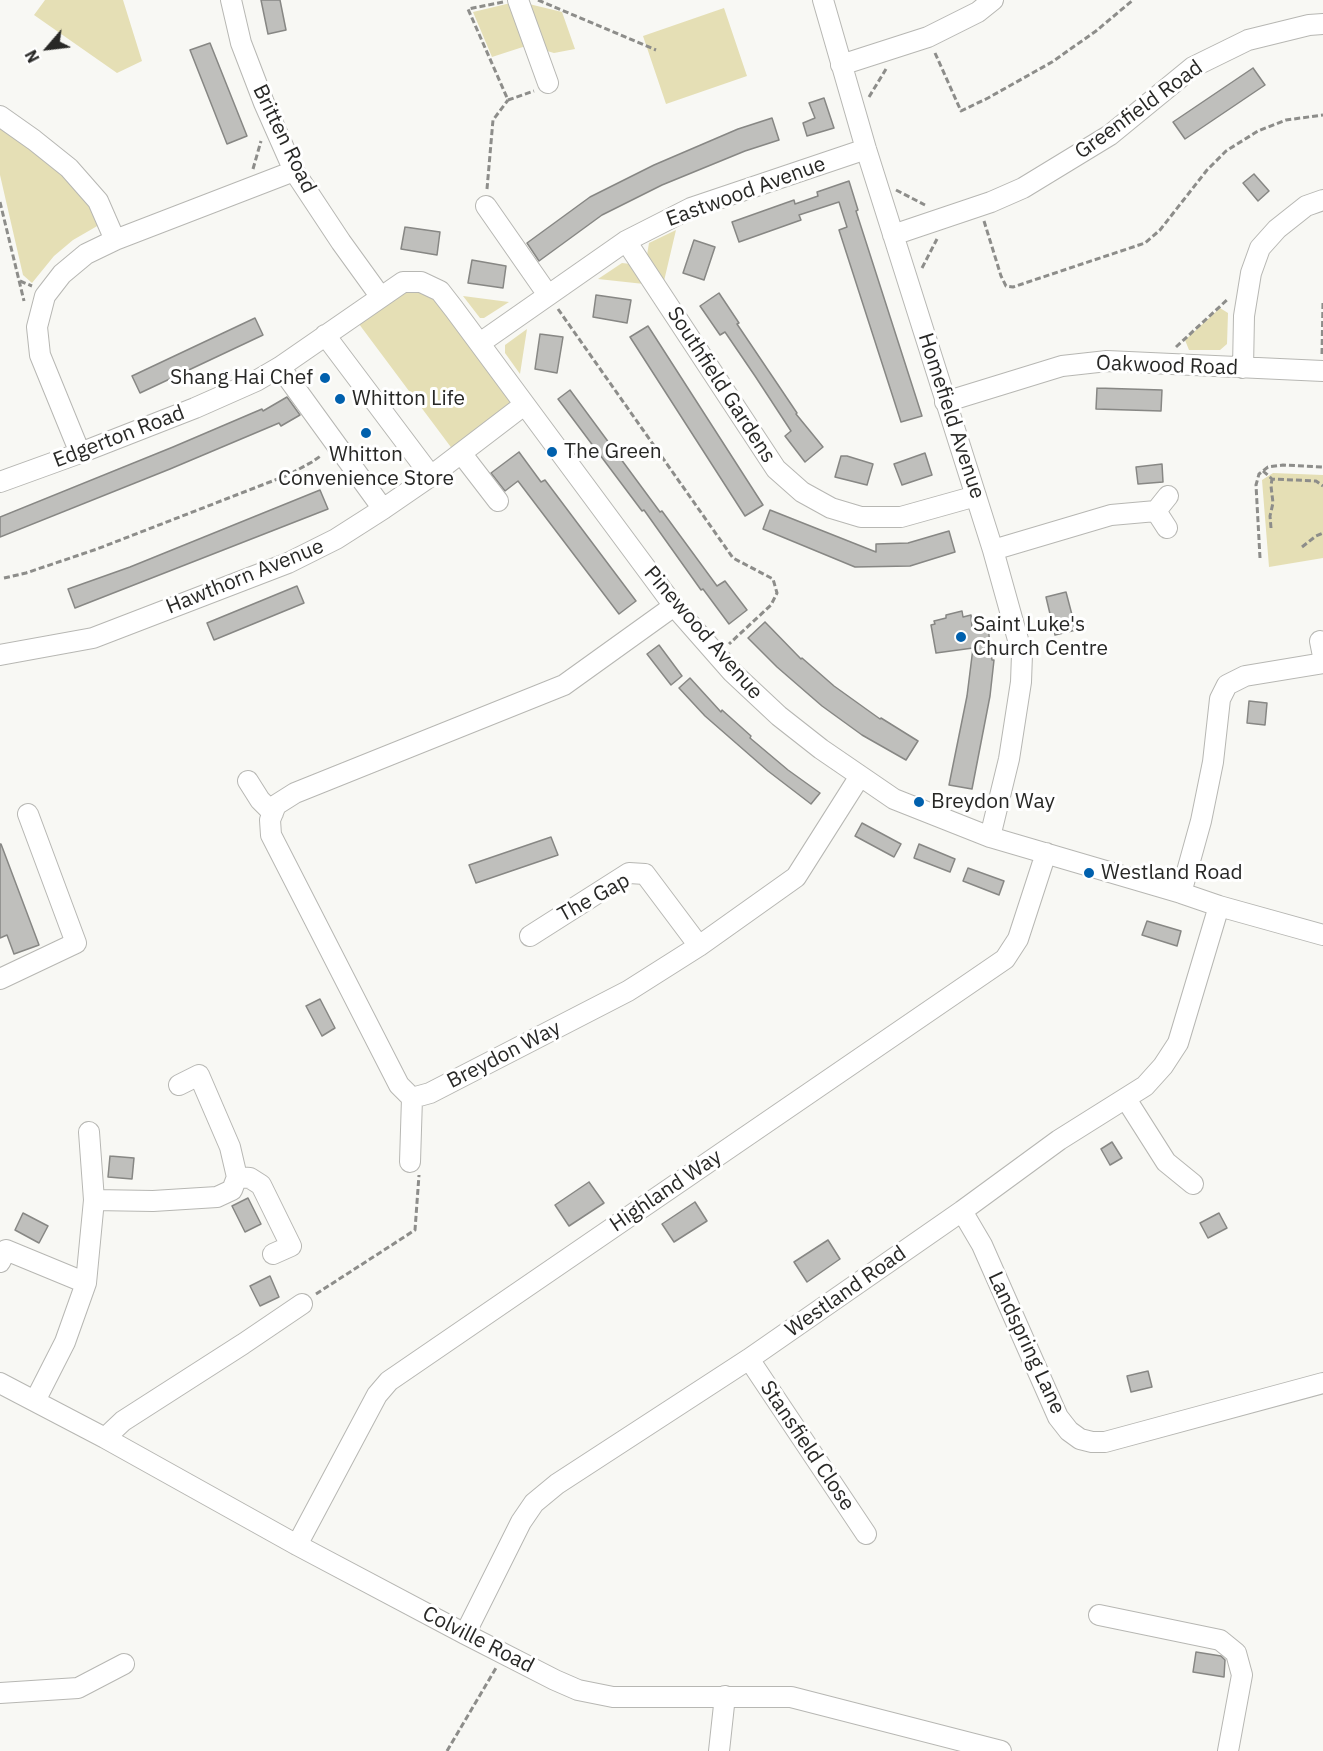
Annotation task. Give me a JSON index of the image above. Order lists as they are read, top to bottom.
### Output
{
  "streets": {
    "street": [
      "Greenfield Road",
      "Britten Road",
      "Eastwood Avenue",
      "Oakwood Road",
      "Southfield Gardens",
      "Homefield Avenue",
      "Edgerton Road",
      "Hawthorn Avenue",
      "Pinewood Avenue",
      "The Gap",
      "Breydon Way",
      "Highland Way",
      "Westland Road",
      "Landspring Lane",
      "Stansfield Close",
      "Colville Road"
    ]
  },
  "crossings": [
    ["Greenfield Road", "Homefield Avenue"],
    ["Britten Road", "Edgerton Road"],
    ["Eastwood Avenue", "Southfield Gardens"],
    ["Eastwood Avenue", "Homefield Avenue"],
    ["Eastwood Avenue", "Pinewood Avenue"],
    ["Oakwood Road", "Homefield Avenue"],
    ["Southfield Gardens", "Homefield Avenue"],
    ["Homefield Avenue", "Pinewood Avenue"],
    ["Edgerton Road", "Pinewood Avenue"],
    ["Hawthorn Avenue", "Pinewood Avenue"],
    ["Pinewood Avenue", "Breydon Way"],
    ["Pinewood Avenue", "Highland Way"],
    ["Pinewood Avenue", "Westland Road"],
    ["The Gap", "Breydon Way"],
    ["Highland Way", "Colville Road"],
    ["Westland Road", "Landspring Lane"],
    ["Westland Road", "Stansfield Close"],
    ["Westland Road", "Colville Road"]
  ],
  "places": [
    "Shang Hai Chef",
    "Whitton Life",
    "Whitton Convenience Store",
    "The Green",
    "Saint Luke's Church Centre",
    "Breydon Way",
    "Westland Road"
  ],
  "north": "bottom left"
}
